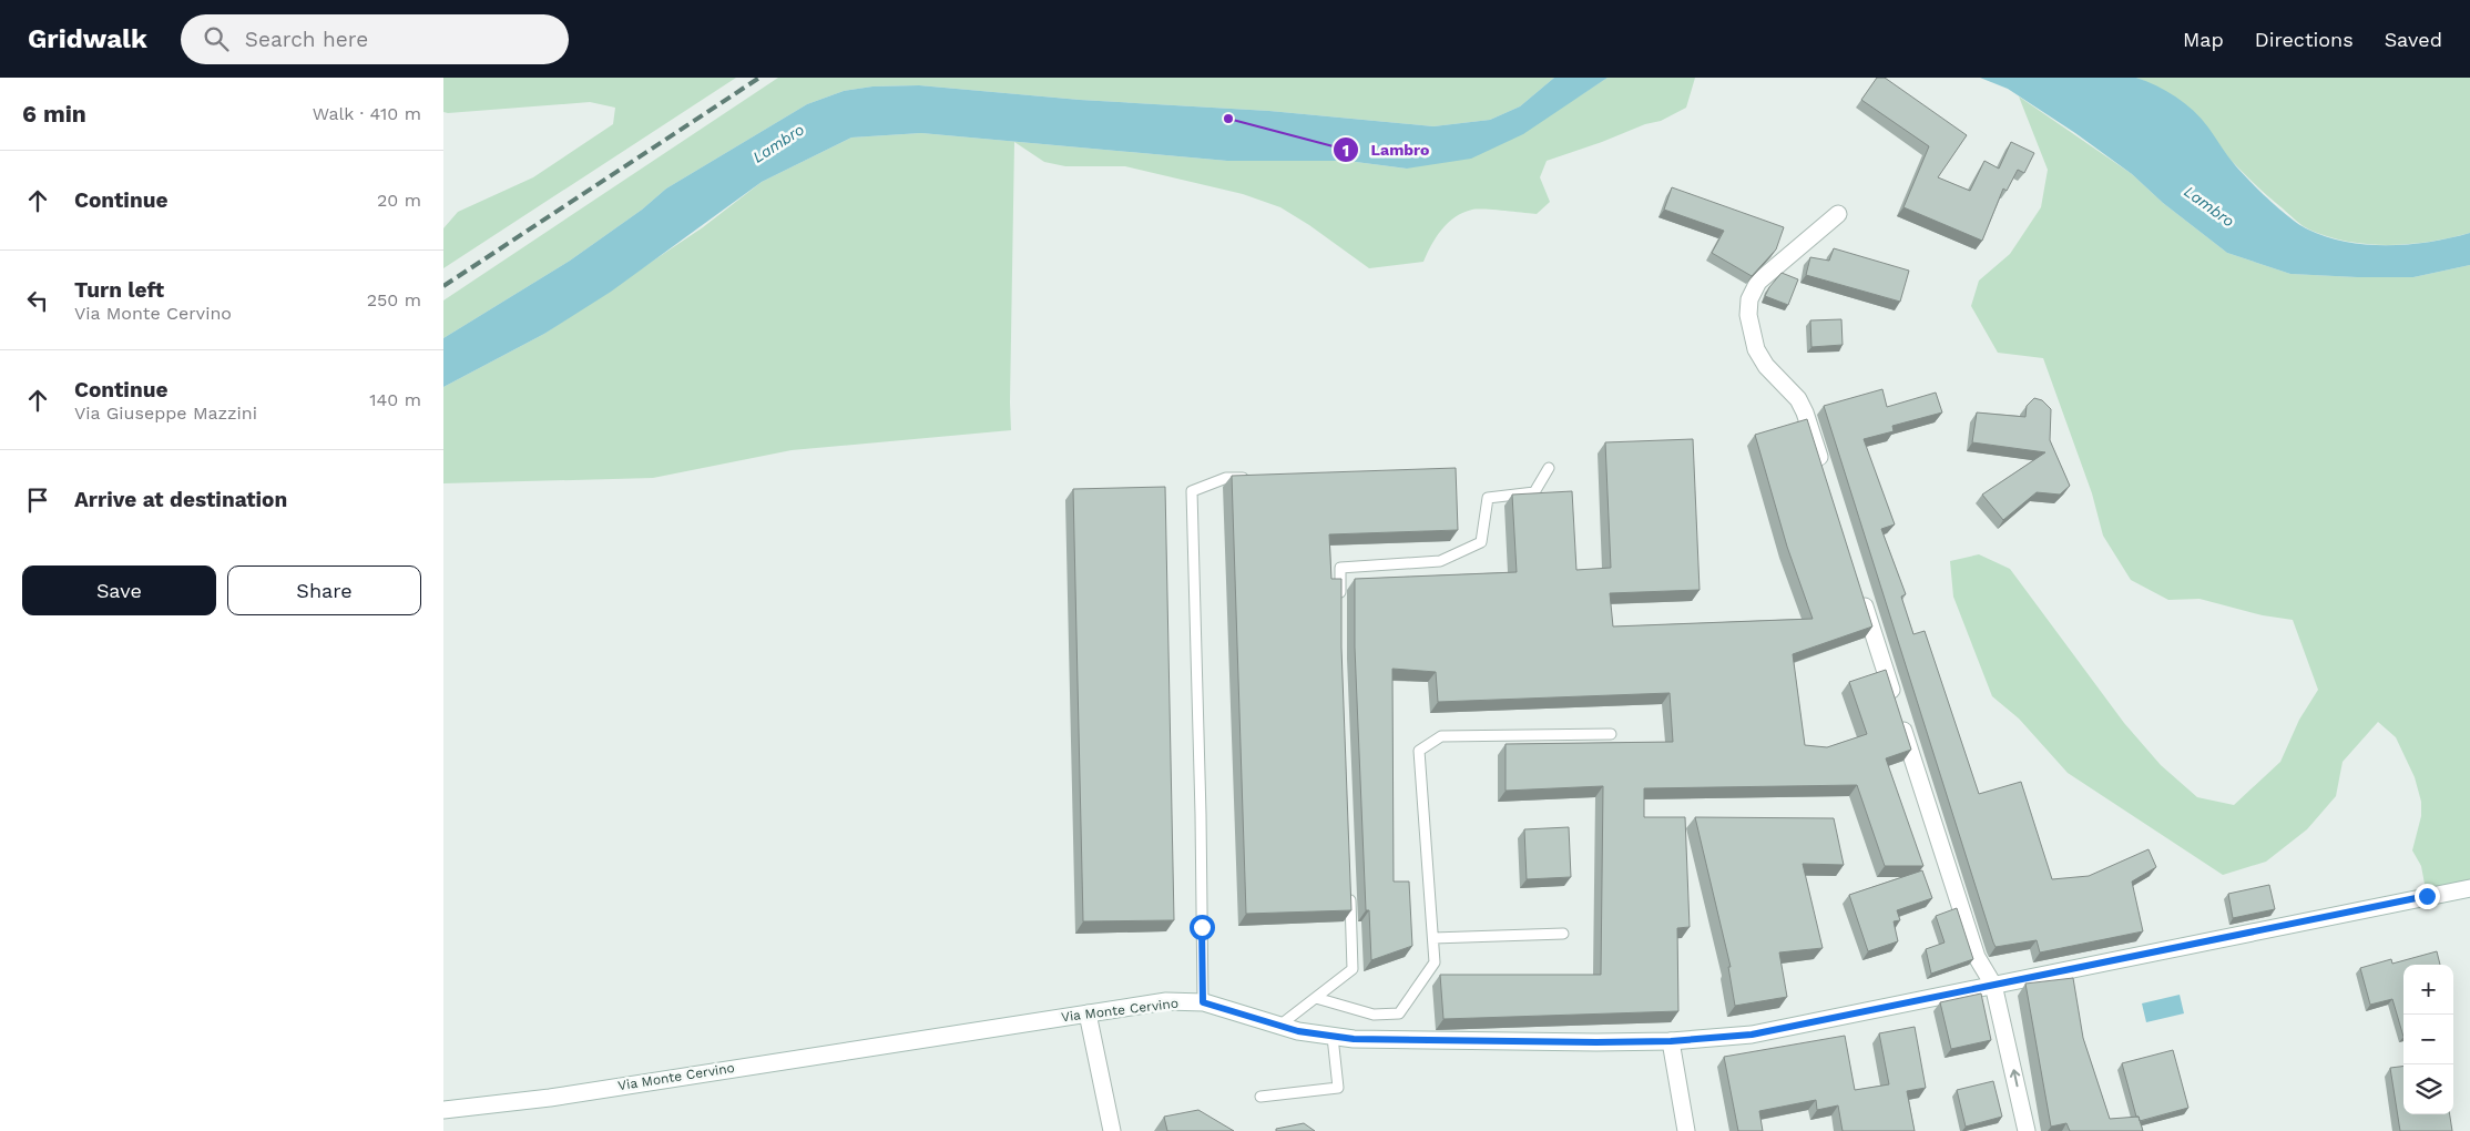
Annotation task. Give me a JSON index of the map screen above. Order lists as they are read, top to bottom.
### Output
{
  "streets": {
    "street": ["Via Monte Cervino"]
  },
  "water": ["Lambro"],
  "places": ["Lambro"],
  "page": {
    "header": "Gridwalk",
    "search": "Search here",
    "nav": ["Map", "Directions", "Saved"],
    "heading": ["6 min", "Walk · 410 m"],
    "list": [
      ["Continue", "20 m"],
      ["Turn left", "Via Monte Cervino", "250 m"],
      ["Continue", "Via Giuseppe Mazzini", "140 m"],
      "Arrive at destination"
    ],
    "buttons": ["Save", "Share"],
    "map_buttons": ["+", "−"]
  }
}
